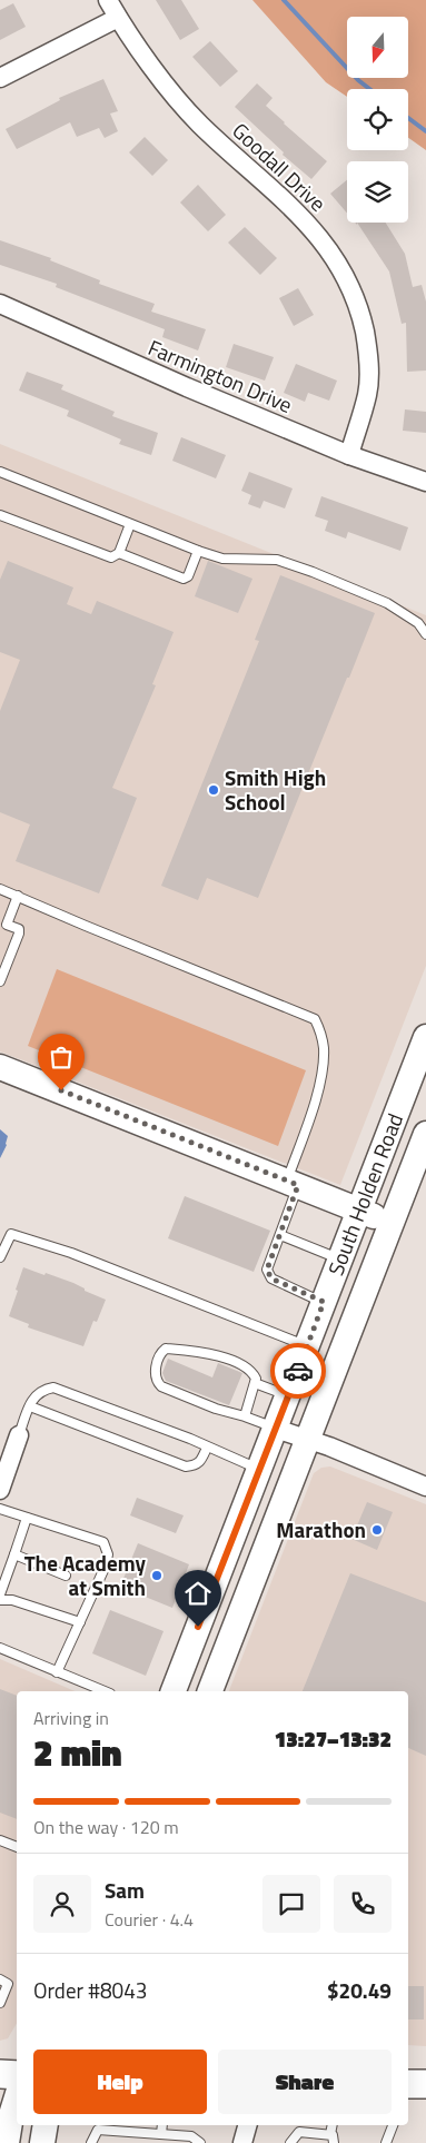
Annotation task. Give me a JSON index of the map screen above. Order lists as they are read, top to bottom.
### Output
{
  "streets": {
    "main road": ["South Holden Road"],
    "street": ["Goodall Drive", "Farmington Drive"]
  },
  "crossings": [
    ["Goodall Drive", "Farmington Drive"]
  ],
  "places": ["Smith High School", "Marathon", "The Academy at Smith"],
  "north": "bottom",
  "page": {
    "heading": ["2 min", "Arriving in", "13:27–13:32"],
    "panel": [
      "Sam",
      "Courier · 4.4",
      "Order #8043",
      "$20.49"
    ],
    "bar": "On the way · 120 m",
    "buttons": ["Help", "Share"]
  }
}
